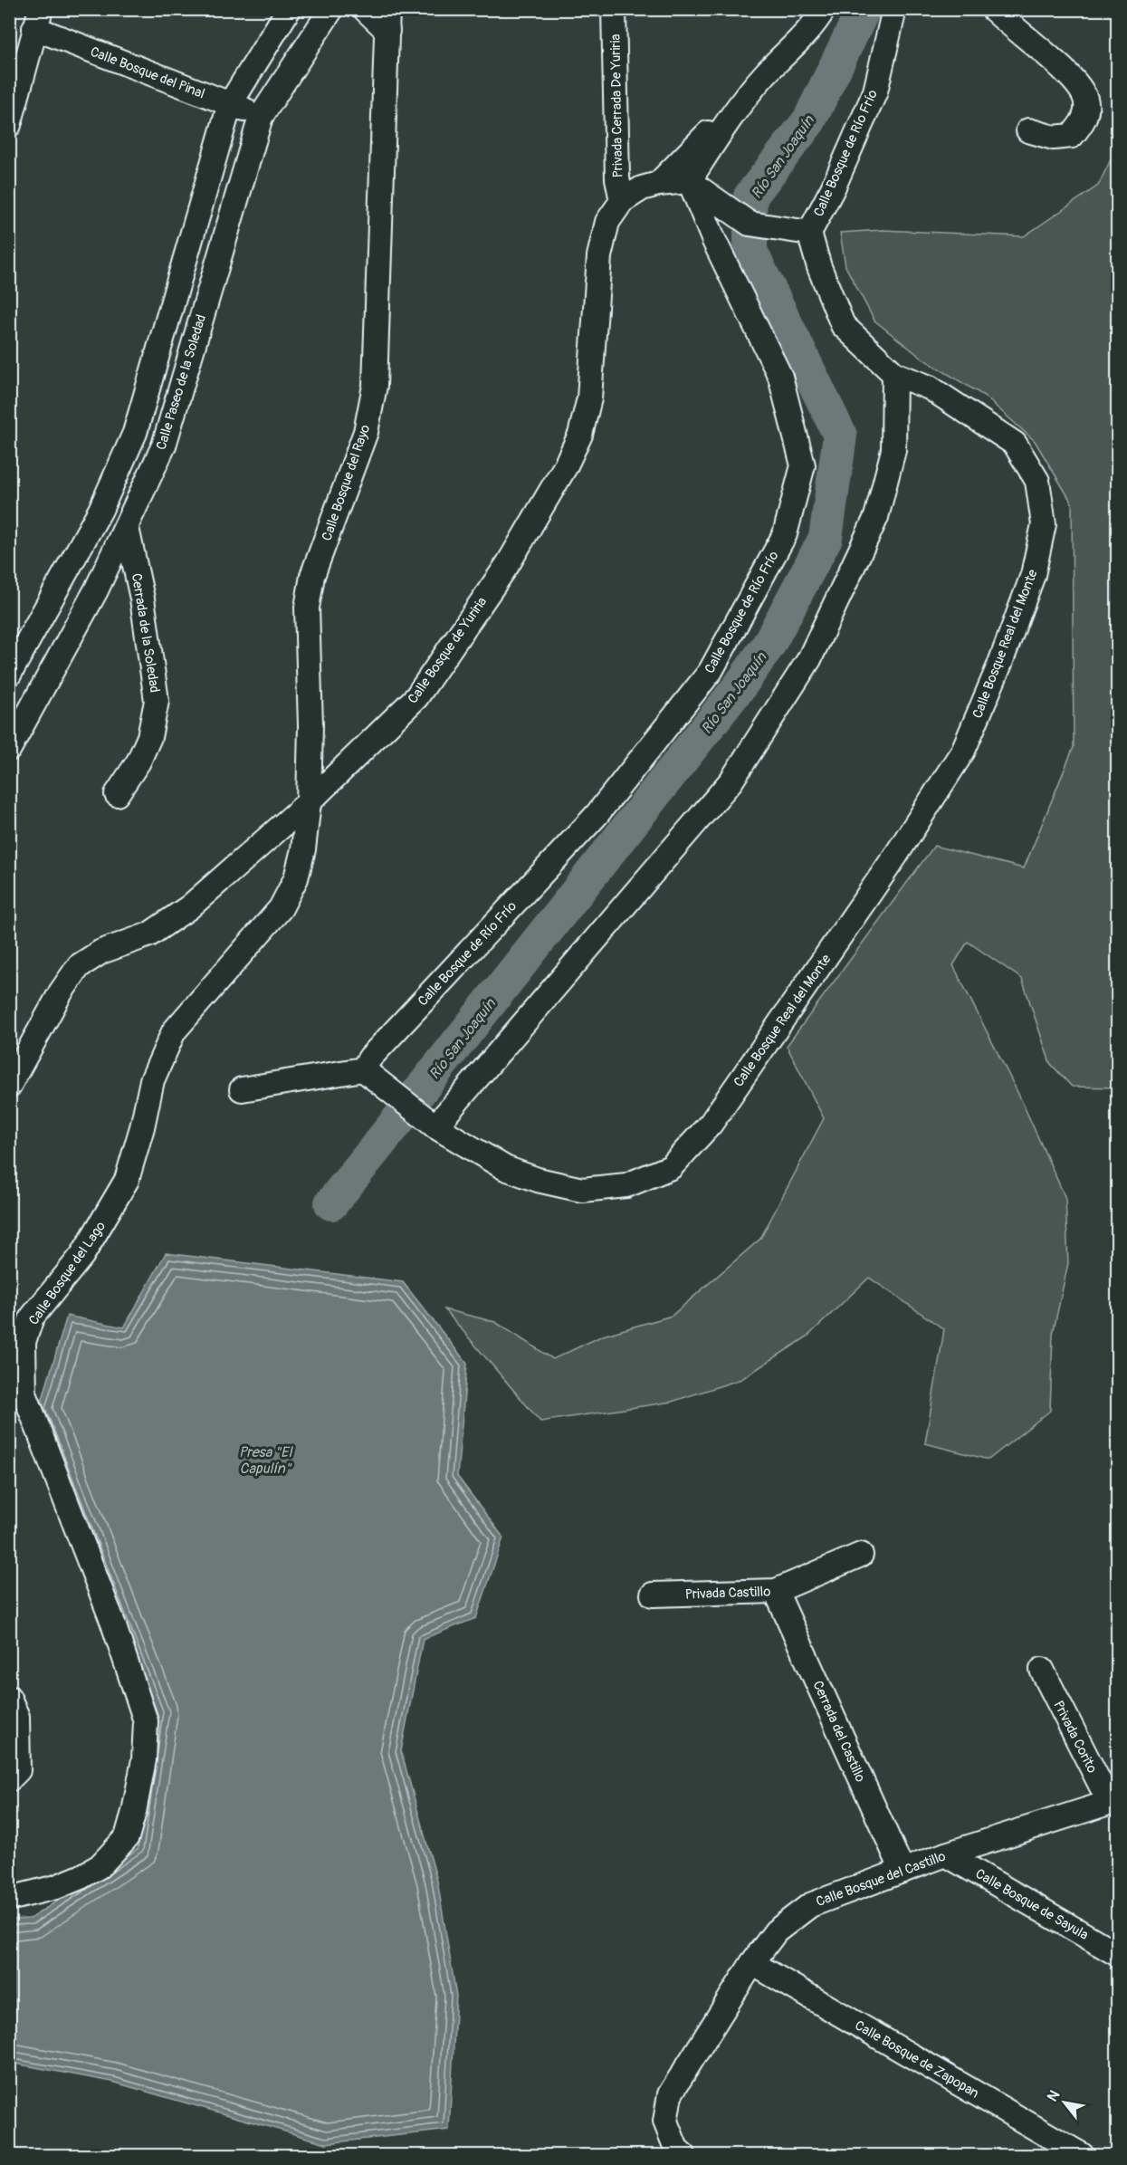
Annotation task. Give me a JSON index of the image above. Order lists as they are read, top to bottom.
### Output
{
  "streets": {
    "street": [
      "Calle Bosque del Pinal",
      "Privada Cerrada De Yuriria",
      "Calle Bosque de Río Frío",
      "Calle Paseo de la Soledad",
      "Calle Bosque del Rayo",
      "Cerrada de la Soledad",
      "Calle Bosque Real del Monte",
      "Calle Bosque de Yuriria",
      "Calle Bosque del Lago",
      "Privada Castillo",
      "Cerrada del Castillo",
      "Privada Corito",
      "Calle Bosque del Castillo",
      "Calle Bosque de Sayula",
      "Calle Bosque de Zapopan"
    ]
  },
  "crossings": [
    ["Calle Bosque del Pinal", "Calle Paseo de la Soledad"],
    ["Privada Cerrada De Yuriria", "Calle Bosque de Yuriria"],
    ["Calle Bosque de Río Frío", "Calle Bosque Real del Monte"],
    ["Calle Bosque de Río Frío", "Calle Bosque de Yuriria"],
    ["Calle Paseo de la Soledad", "Cerrada de la Soledad"],
    ["Calle Bosque del Rayo", "Calle Bosque de Yuriria"],
    ["Calle Bosque del Rayo", "Calle Bosque del Lago"],
    ["Calle Bosque de Yuriria", "Calle Bosque del Lago"],
    ["Privada Castillo", "Cerrada del Castillo"],
    ["Cerrada del Castillo", "Calle Bosque del Castillo"],
    ["Privada Corito", "Calle Bosque del Castillo"],
    ["Calle Bosque del Castillo", "Calle Bosque de Sayula"],
    ["Calle Bosque del Castillo", "Calle Bosque de Zapopan"]
  ],
  "water": ["Río San Joaquín", "Presa \"El Capulín\""],
  "north": "top left"
}
